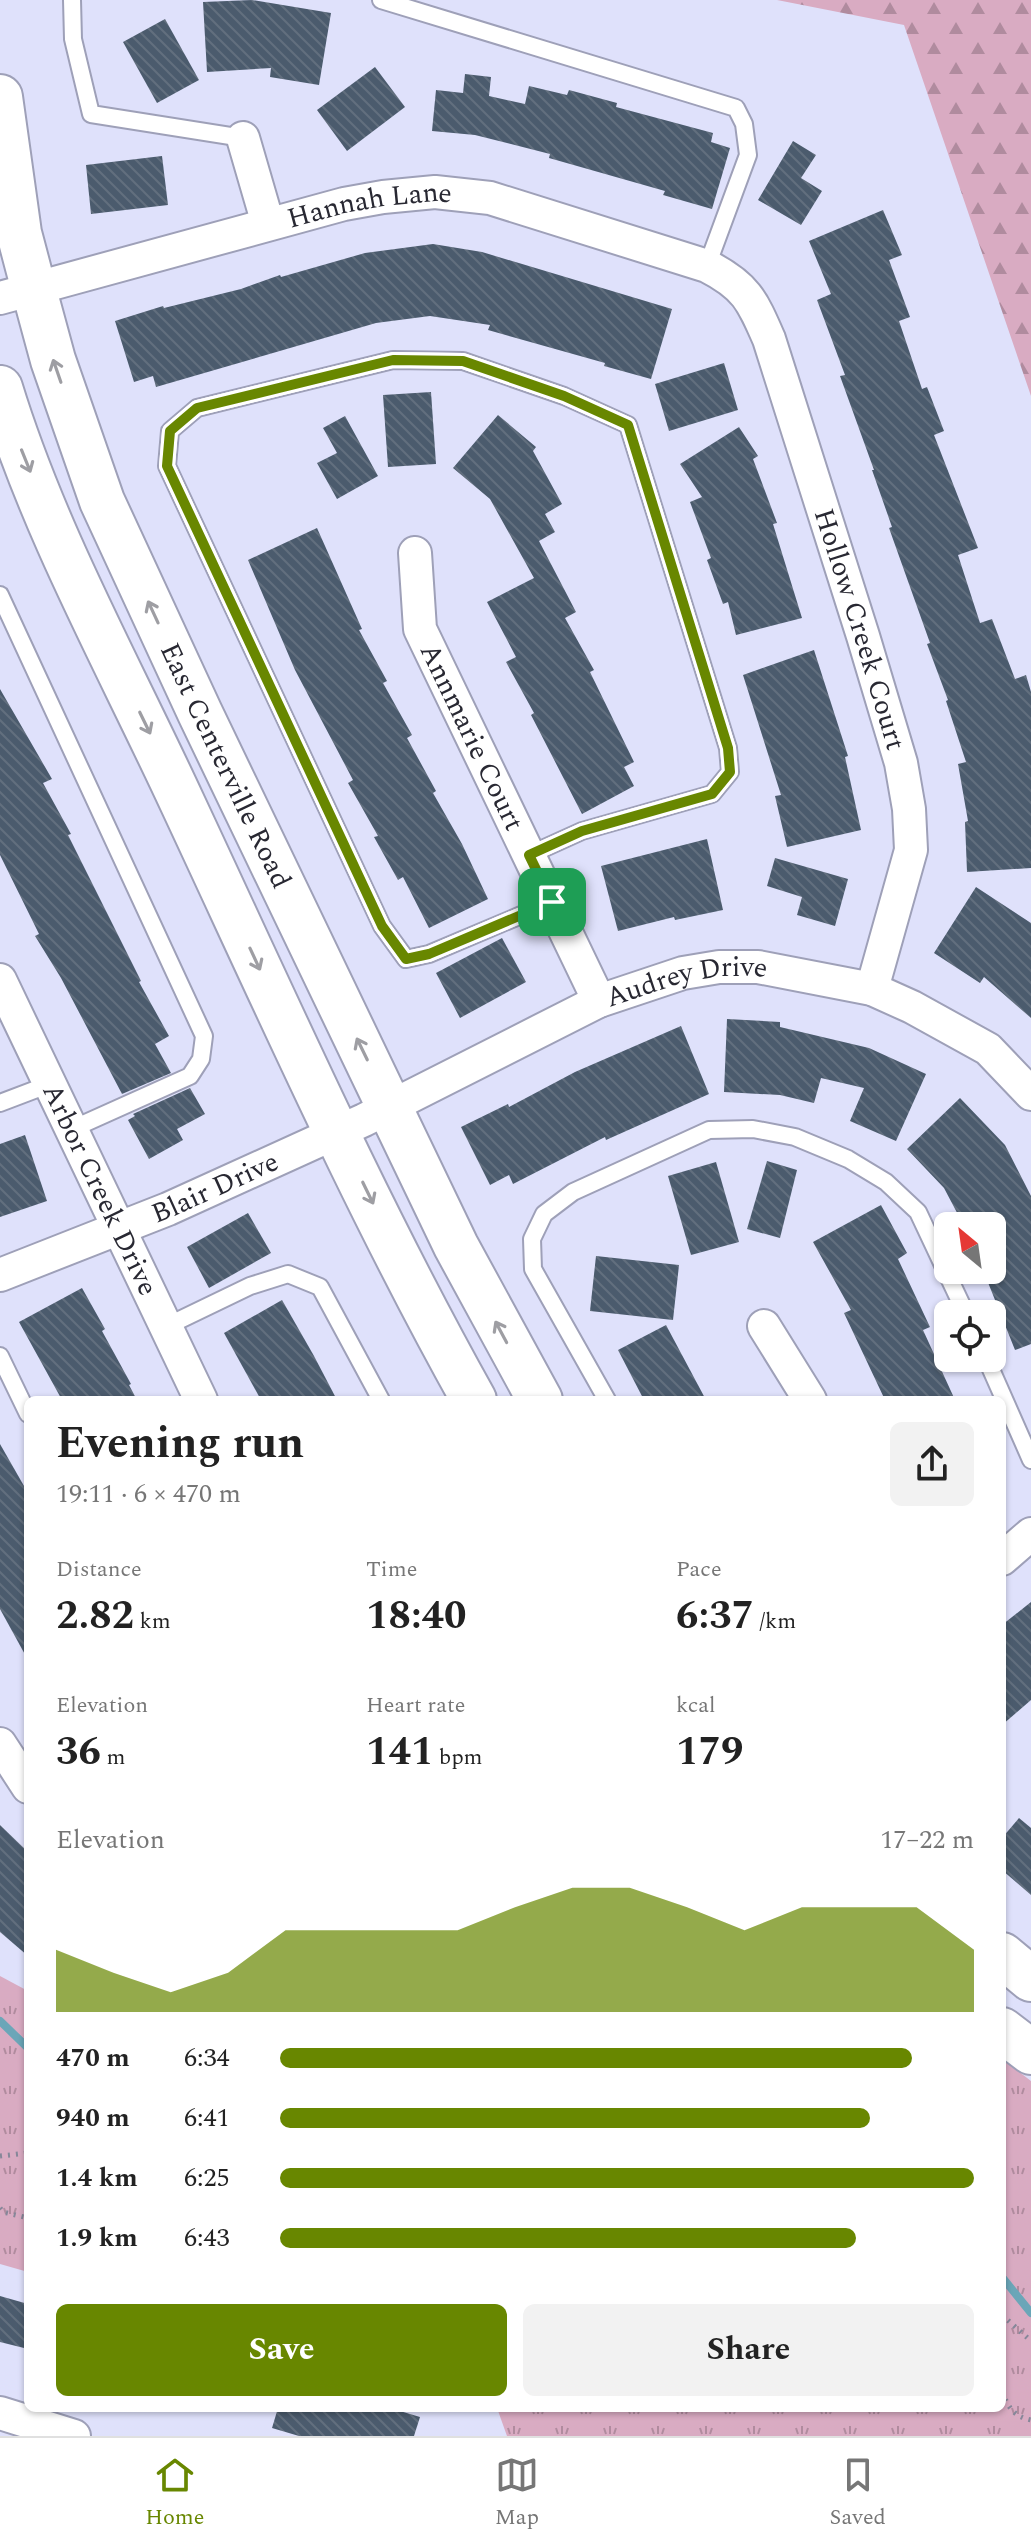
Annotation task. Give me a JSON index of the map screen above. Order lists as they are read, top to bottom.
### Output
{
  "streets": {
    "main road": ["East Centerville Road"],
    "street": [
      "Hannah Lane",
      "Hollow Creek Court",
      "Annmarie Court",
      "Audrey Drive",
      "Blair Drive",
      "Arbor Creek Drive"
    ]
  },
  "crossings": [
    ["Hannah Lane", "Hollow Creek Court"],
    ["Hannah Lane", "East Centerville Road"],
    ["Hollow Creek Court", "Audrey Drive"],
    ["Annmarie Court", "Audrey Drive"],
    ["East Centerville Road", "Audrey Drive"],
    ["East Centerville Road", "Blair Drive"],
    ["Audrey Drive", "Blair Drive"],
    ["Blair Drive", "Arbor Creek Drive"]
  ],
  "north": "top left",
  "page": {
    "heading": ["Evening run", "19:11 · 6 × 470 m"],
    "stats": [
      ["Distance", "2.82 km"],
      ["Time", "18:40"],
      ["Pace", "6:37 /km"],
      ["Elevation", "36 m"],
      ["Heart rate", "141 bpm"],
      ["kcal", "179"]
    ],
    "chart": ["Elevation", "17–22 m"],
    "list": [
      {
        "name": "470 m",
        "note": "6:34"
      },
      {
        "name": "940 m",
        "note": "6:41"
      },
      {
        "name": "1.4 km",
        "note": "6:25"
      },
      {
        "name": "1.9 km",
        "note": "6:43"
      }
    ],
    "buttons": ["Save", "Share"],
    "tabs": ["Home", "Map", "Saved"]
  }
}
